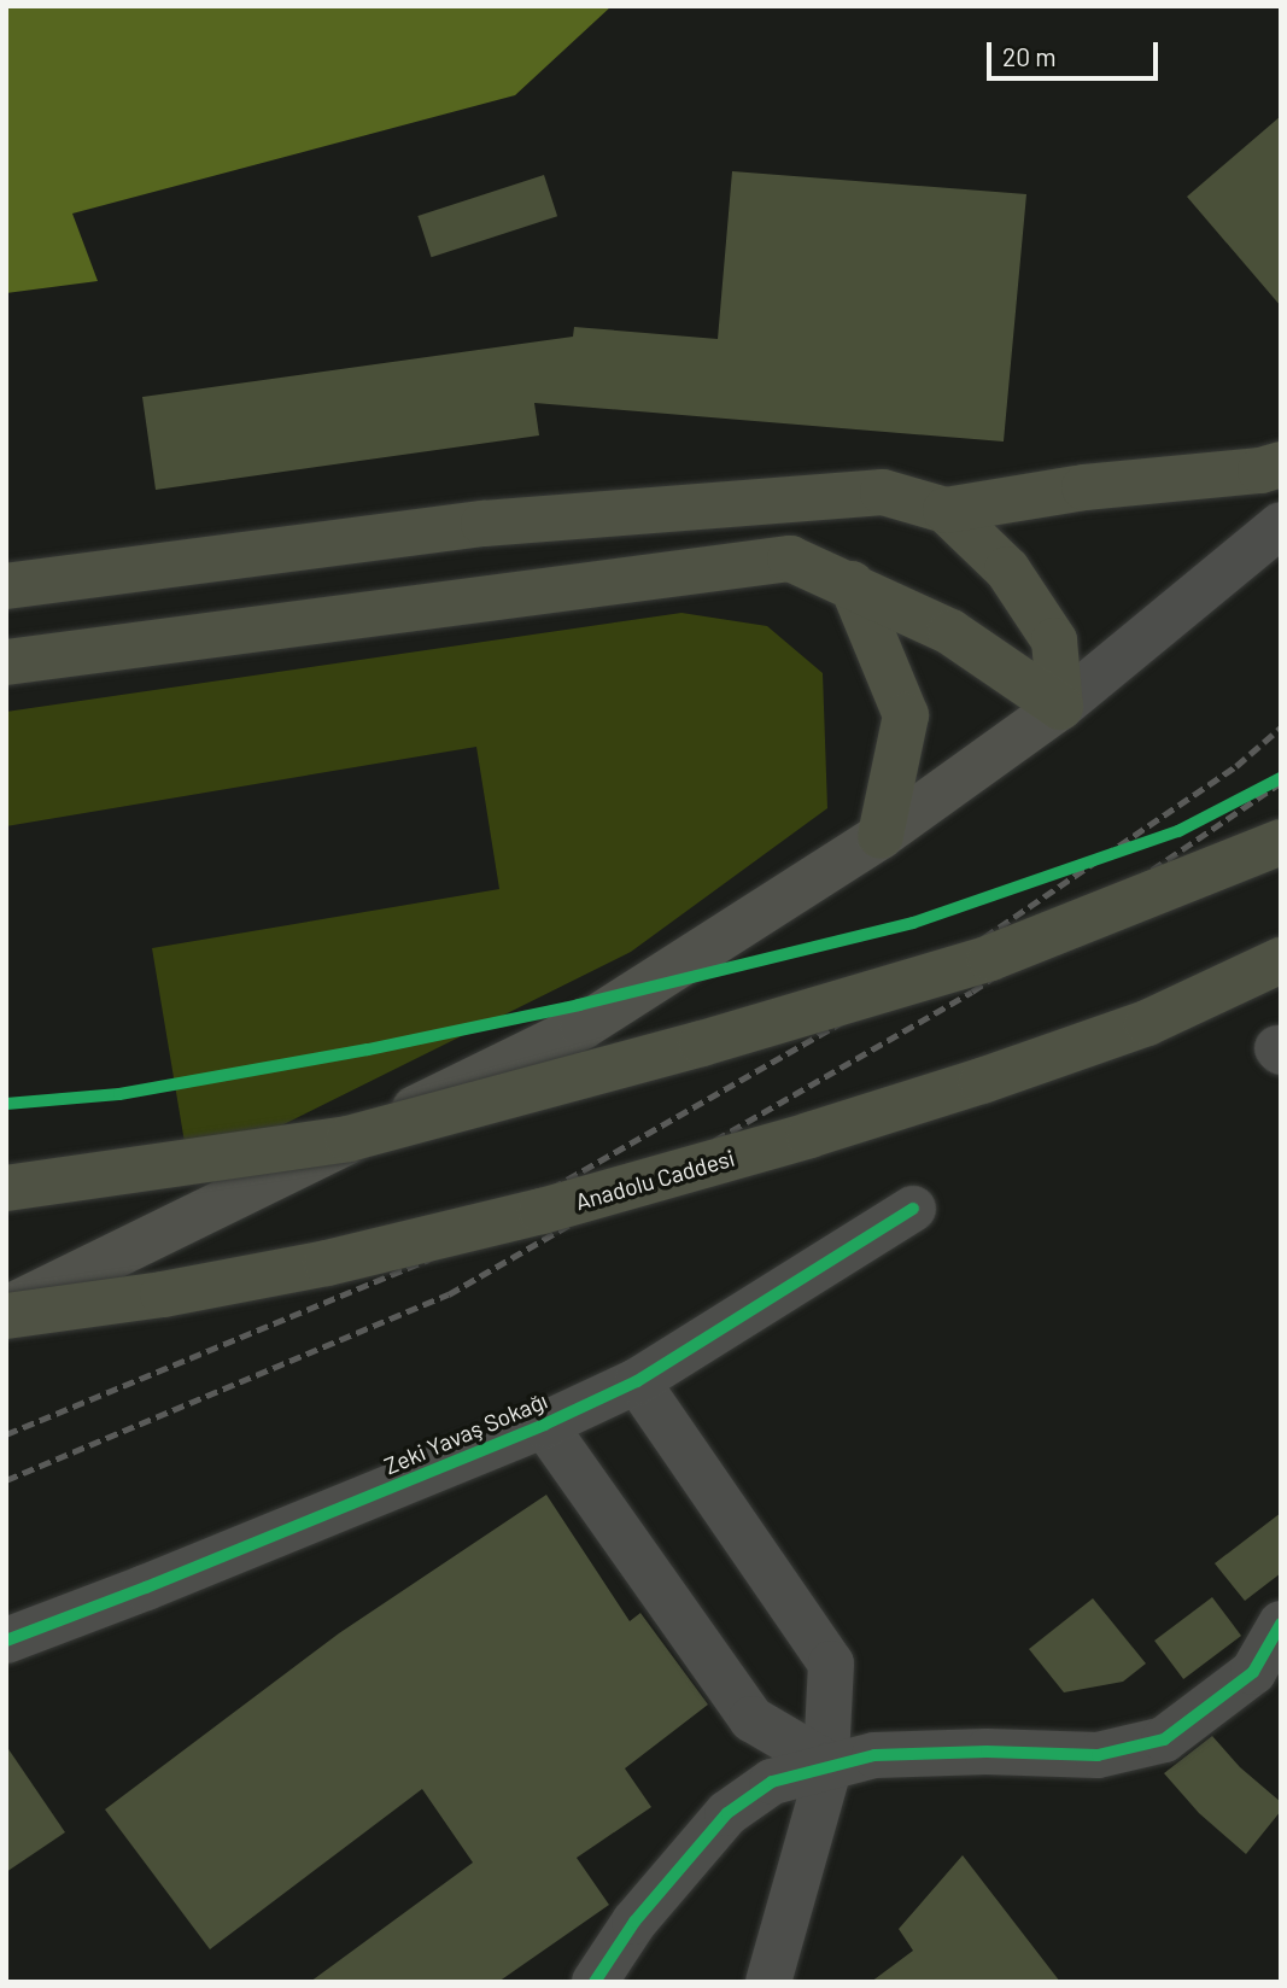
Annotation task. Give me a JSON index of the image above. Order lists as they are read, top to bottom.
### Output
{
  "streets": {
    "highway": ["Anadolu Caddesi"],
    "street": ["Zeki Yavaş Sokağı"]
  },
  "scale_bar": "20 m"
}
